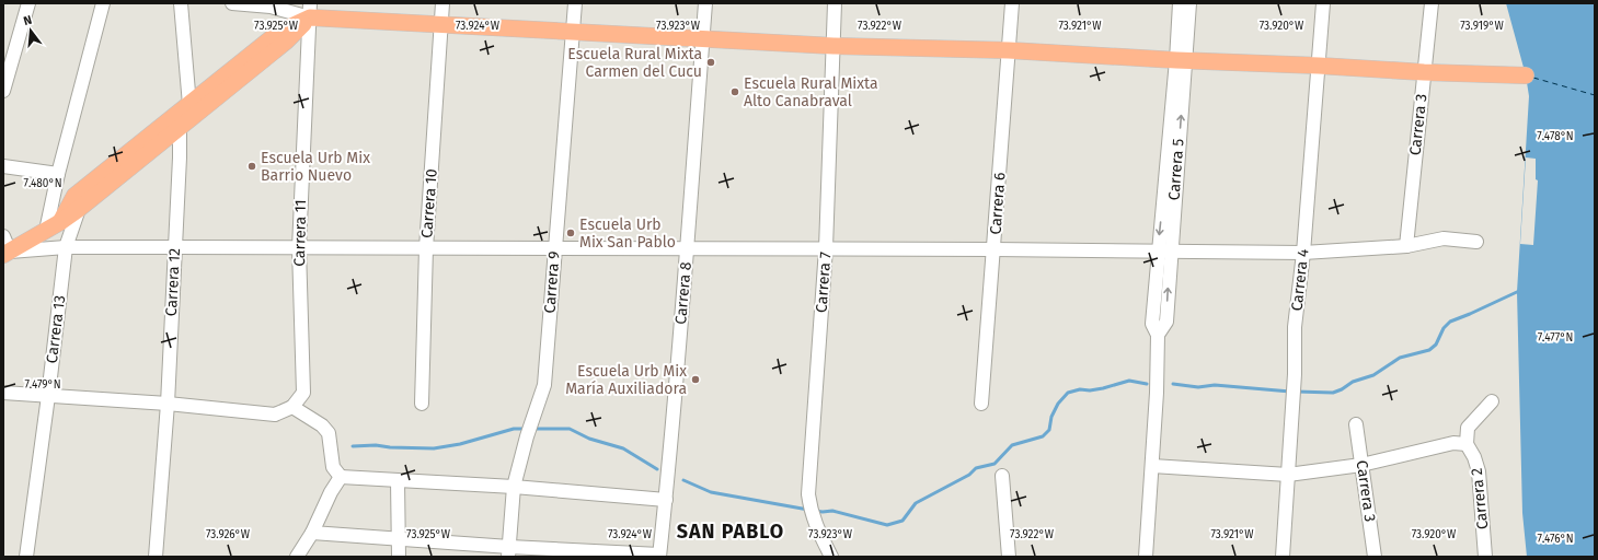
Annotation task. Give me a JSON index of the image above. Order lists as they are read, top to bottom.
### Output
{
  "streets": {
    "street": [
      "Carrera 3",
      "Carrera 5",
      "Carrera 10",
      "Carrera 6",
      "Carrera 11",
      "Carrera 4",
      "Carrera 12",
      "Carrera 9",
      "Carrera 7",
      "Carrera 8",
      "Carrera 13",
      "Carrera 2"
    ]
  },
  "districts": ["SAN PABLO"],
  "places": [
    "Escuela Rural Mixta Carmen del Cucu",
    "Escuela Rural Mixta Alto Canabraval",
    "Escuela Urb Mix Barrio Nuevo",
    "Escuela Urb Mix San Pablo",
    "Escuela Urb Mix María Auxiliadora"
  ],
  "north": "top",
  "coordinates": [
    "73.925°W",
    "73.924°W",
    "73.923°W",
    "73.922°W",
    "73.921°W",
    "73.920°W",
    "73.919°W",
    "7.478°N",
    "7.480°N",
    "7.477°N",
    "7.479°N",
    "73.926°W",
    "7.476°N"
  ]
}
